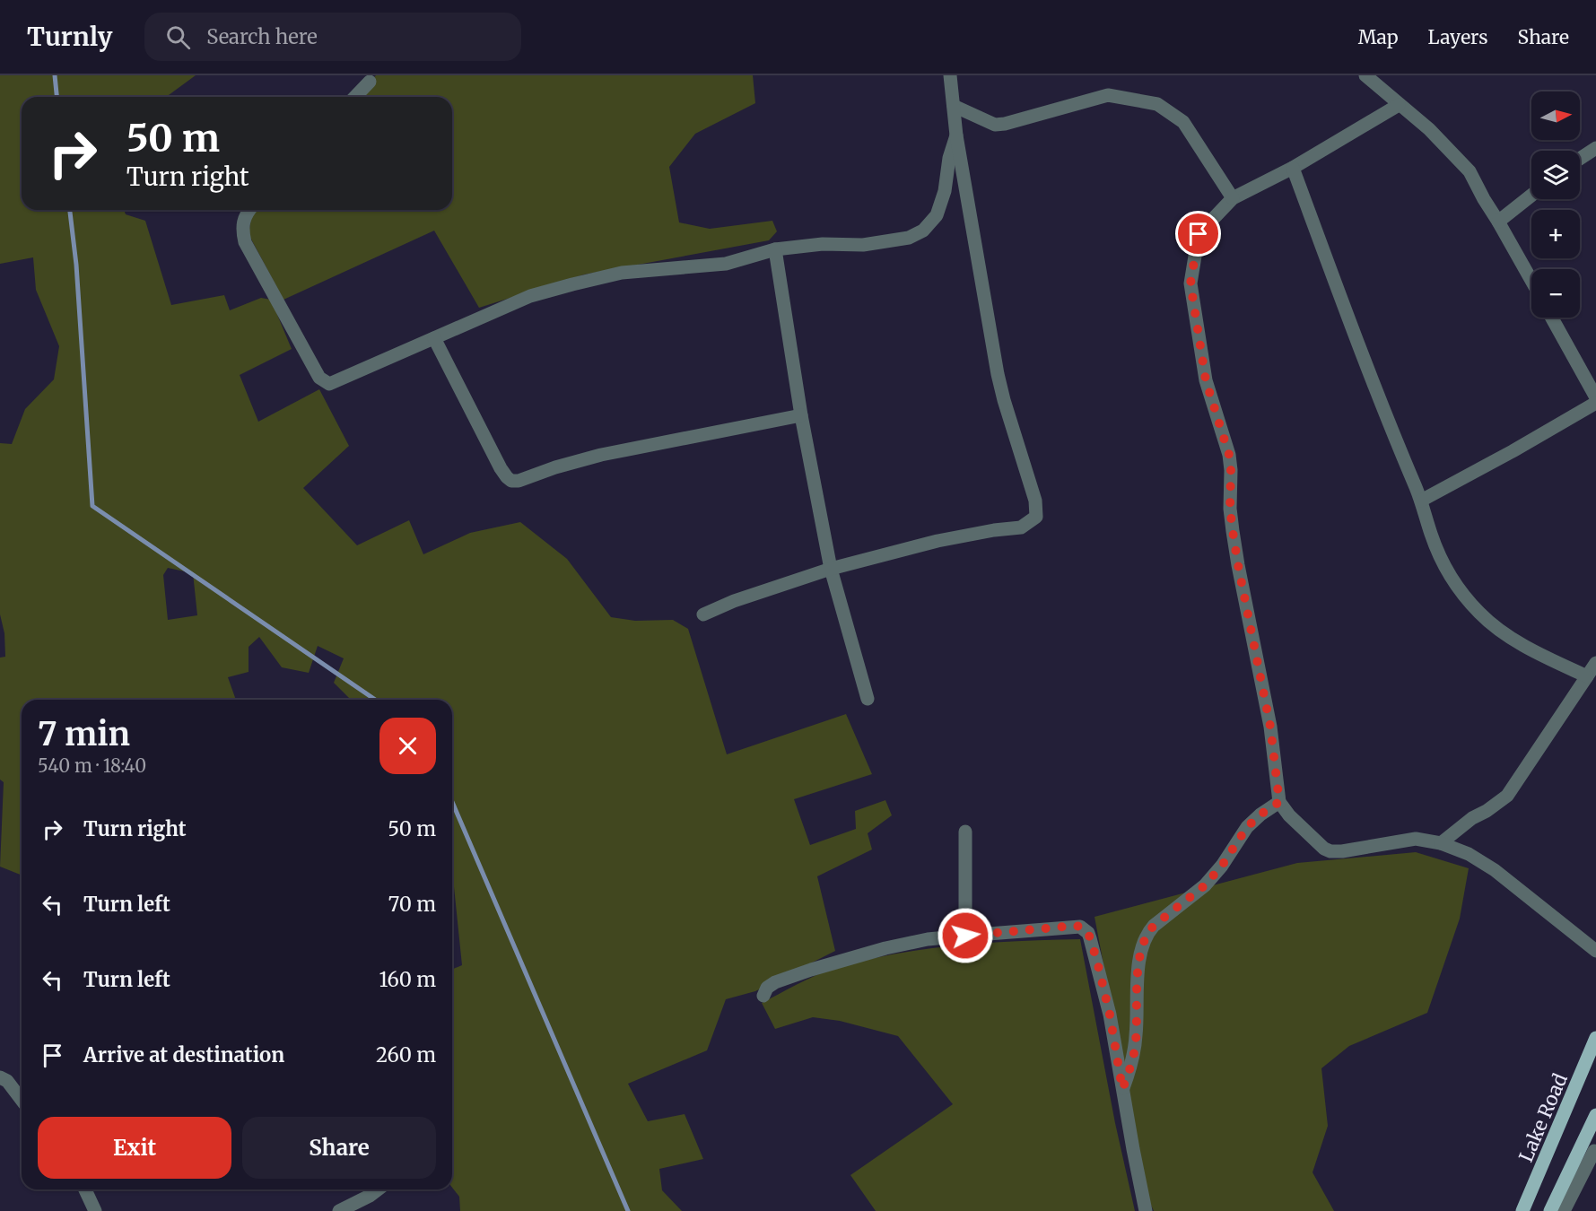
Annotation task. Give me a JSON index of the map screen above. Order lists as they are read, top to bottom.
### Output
{
  "streets": {
    "main road": ["Lake Road"]
  },
  "north": "right",
  "page": {
    "header": "Turnly",
    "search": "Search here",
    "nav": ["Map", "Layers", "Share"],
    "map_buttons": ["+", "−"],
    "turn": ["50 m", "Turn right"],
    "heading": ["7 min", "540 m · 18:40"],
    "list": [
      {
        "name": "Turn right",
        "value": "50 m"
      },
      {
        "name": "Turn left",
        "value": "70 m"
      },
      {
        "name": "Turn left",
        "value": "160 m"
      },
      {
        "name": "Arrive at destination",
        "value": "260 m"
      }
    ],
    "buttons": ["Exit", "Share"]
  }
}
